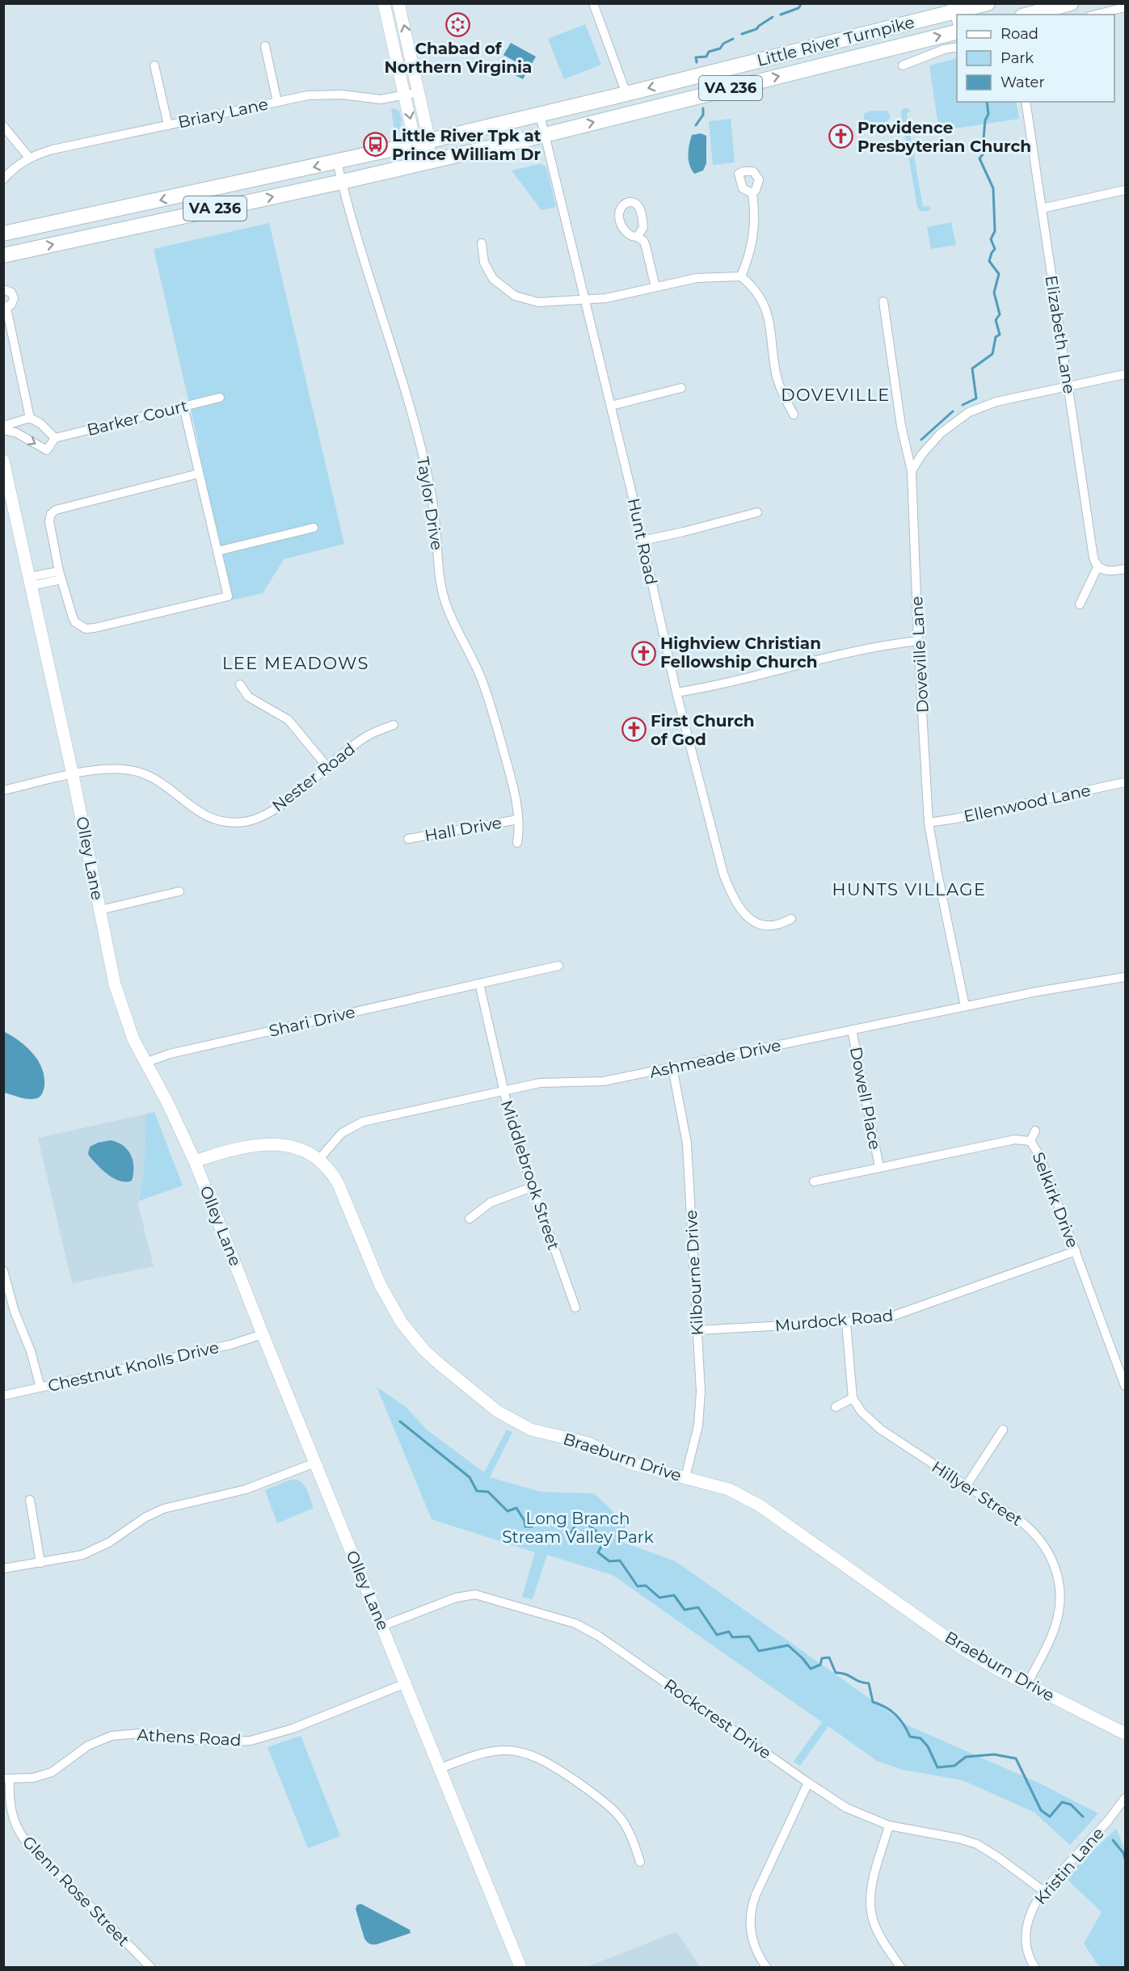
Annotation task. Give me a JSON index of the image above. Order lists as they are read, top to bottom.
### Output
{
  "streets": {
    "main road": [
      "Little River Turnpike",
      "VA 236",
      "Olley Lane",
      "Braeburn Drive"
    ],
    "street": [
      "Briary Lane",
      "Elizabeth Lane",
      "Barker Court",
      "Taylor Drive",
      "Hunt Road",
      "Doveville Lane",
      "Nester Road",
      "Ellenwood Lane",
      "Hall Drive",
      "Shari Drive",
      "Ashmeade Drive",
      "Dowell Place",
      "Middlebrook Street",
      "Selkirk Drive",
      "Kilbourne Drive",
      "Murdock Road",
      "Chestnut Knolls Drive",
      "Hillyer Street",
      "Rockcrest Drive",
      "Athens Road",
      "Kristin Lane",
      "Glenn Rose Street"
    ]
  },
  "crossings": [
    ["Little River Turnpike", "Taylor Drive"],
    ["Little River Turnpike", "Hunt Road"],
    ["Taylor Drive", "Hall Drive"],
    ["Doveville Lane", "Ellenwood Lane"],
    ["Doveville Lane", "Ashmeade Drive"],
    ["Nester Road", "Olley Lane"],
    ["Olley Lane", "Shari Drive"],
    ["Olley Lane", "Chestnut Knolls Drive"],
    ["Olley Lane", "Braeburn Drive"],
    ["Olley Lane", "Rockcrest Drive"],
    ["Olley Lane", "Athens Road"],
    ["Shari Drive", "Middlebrook Street"],
    ["Ashmeade Drive", "Dowell Place"],
    ["Ashmeade Drive", "Middlebrook Street"],
    ["Ashmeade Drive", "Kilbourne Drive"],
    ["Ashmeade Drive", "Braeburn Drive"],
    ["Dowell Place", "Selkirk Drive"],
    ["Selkirk Drive", "Murdock Road"],
    ["Kilbourne Drive", "Murdock Road"],
    ["Kilbourne Drive", "Braeburn Drive"],
    ["Braeburn Drive", "Hillyer Street"],
    ["Rockcrest Drive", "Kristin Lane"],
    ["Athens Road", "Glenn Rose Street"]
  ],
  "districts": ["DOVEVILLE", "LEE MEADOWS", "HUNTS VILLAGE"],
  "parks": ["Long Branch Stream Valley Park"],
  "places": {
    "synagogue": ["Chabad of Northern Virginia"],
    "church": ["Providence Presbyterian Church", "Highview Christian Fellowship Church", "First Church of God"],
    "bus stop": ["Little River Tpk at Prince William Dr"]
  },
  "legend": ["Road", "Park", "Water"]
}
